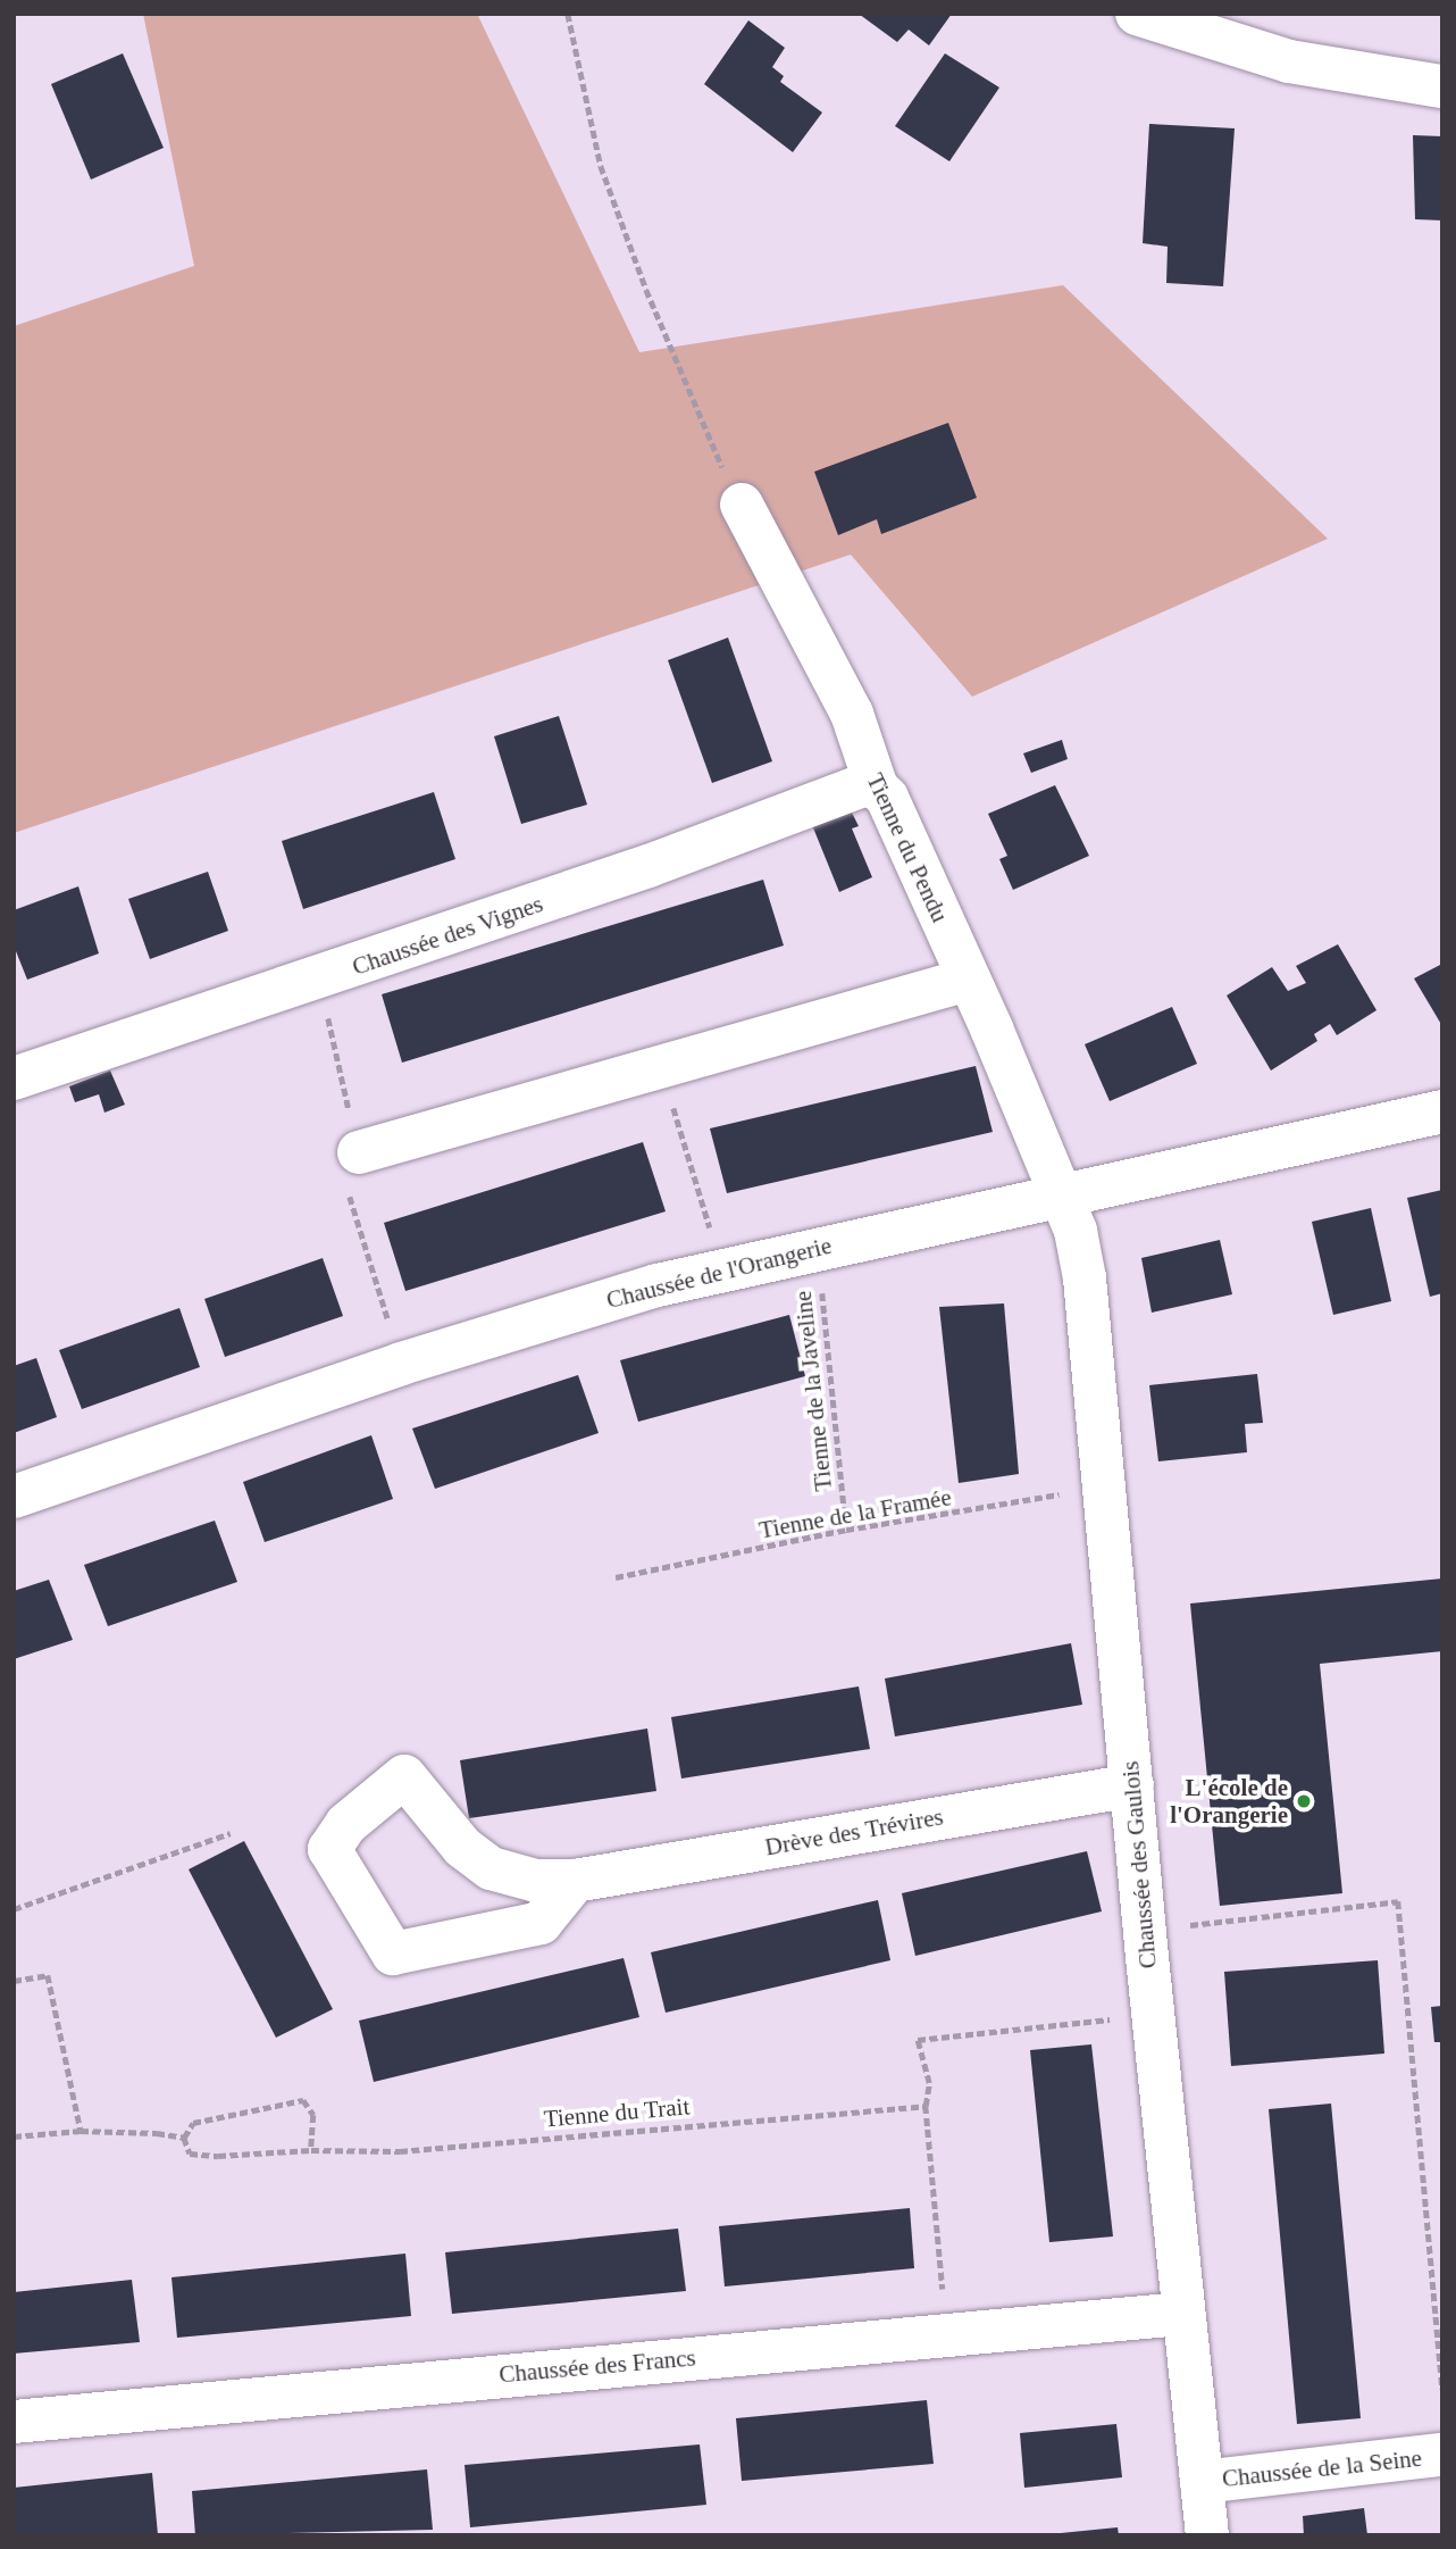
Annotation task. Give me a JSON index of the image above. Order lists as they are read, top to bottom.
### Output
{
  "streets": {
    "street": [
      "Tienne du Pendu",
      "Chaussée des Vignes",
      "Chaussée de l'Orangerie",
      "Drève des Trévires",
      "Chaussée des Gaulois",
      "Chaussée des Francs",
      "Chaussée de la Seine"
    ],
    "path": ["Tienne de la Javeline", "Tienne de la Framée", "Tienne du Trait"]
  },
  "crossings": [
    ["Tienne du Pendu", "Chaussée des Vignes"],
    ["Tienne du Pendu", "Chaussée de l'Orangerie"],
    ["Tienne du Pendu", "Chaussée des Gaulois"],
    ["Chaussée de l'Orangerie", "Tienne de la Javeline"],
    ["Chaussée de l'Orangerie", "Chaussée des Gaulois"],
    ["Tienne de la Javeline", "Tienne de la Framée"],
    ["Tienne de la Framée", "Chaussée des Gaulois"],
    ["Drève des Trévires", "Chaussée des Gaulois"],
    ["Chaussée des Gaulois", "Chaussée des Francs"],
    ["Chaussée des Gaulois", "Chaussée de la Seine"]
  ],
  "places": ["L'école de l'Orangerie"]
}
